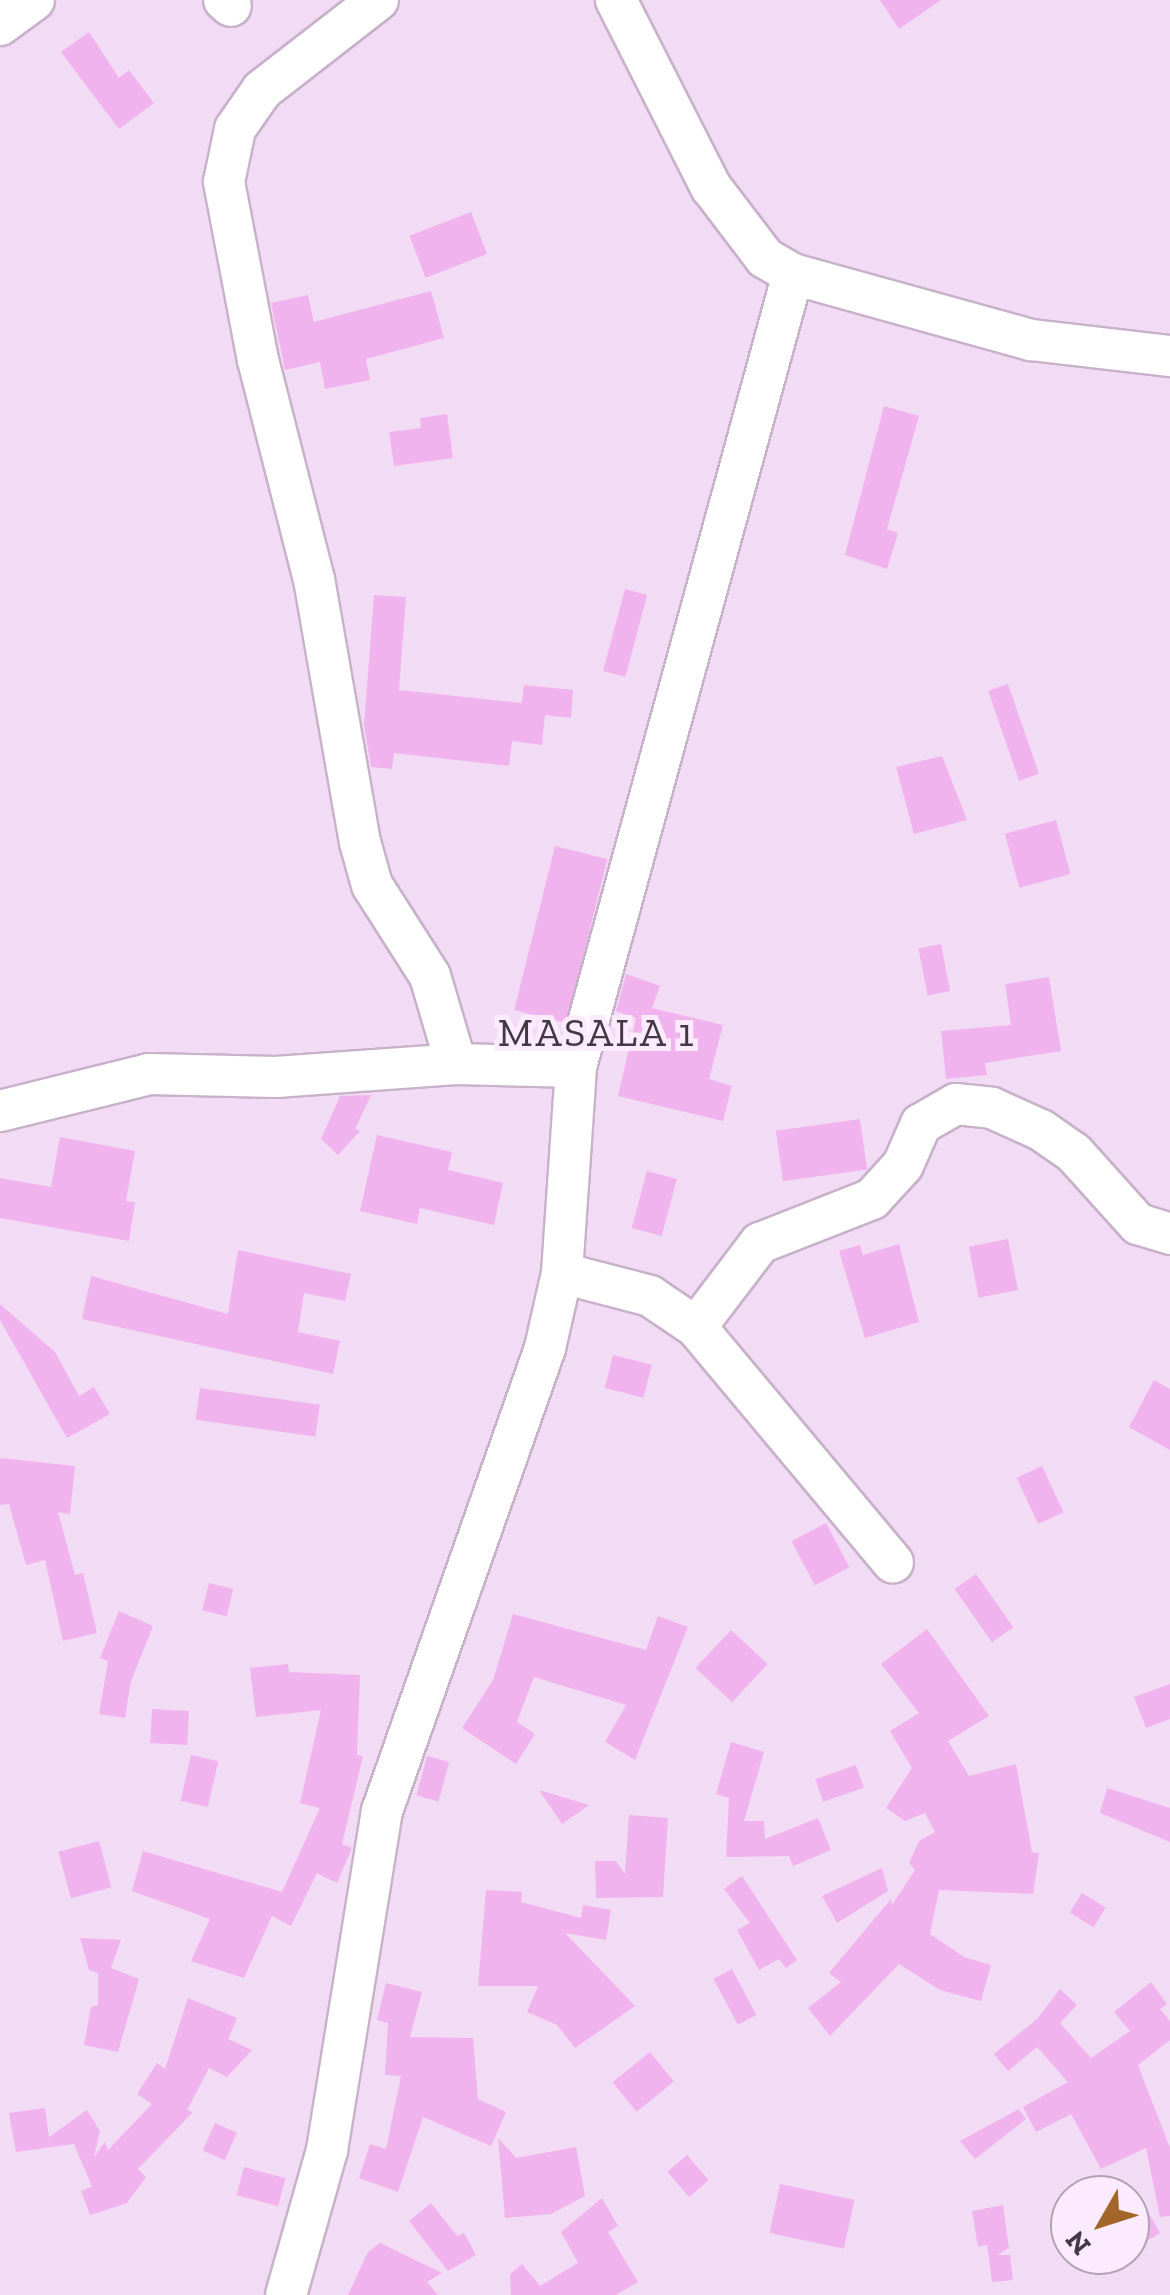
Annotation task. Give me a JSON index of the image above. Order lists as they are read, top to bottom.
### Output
{
  "districts": ["MASALA 1"],
  "north": "bottom left"
}
